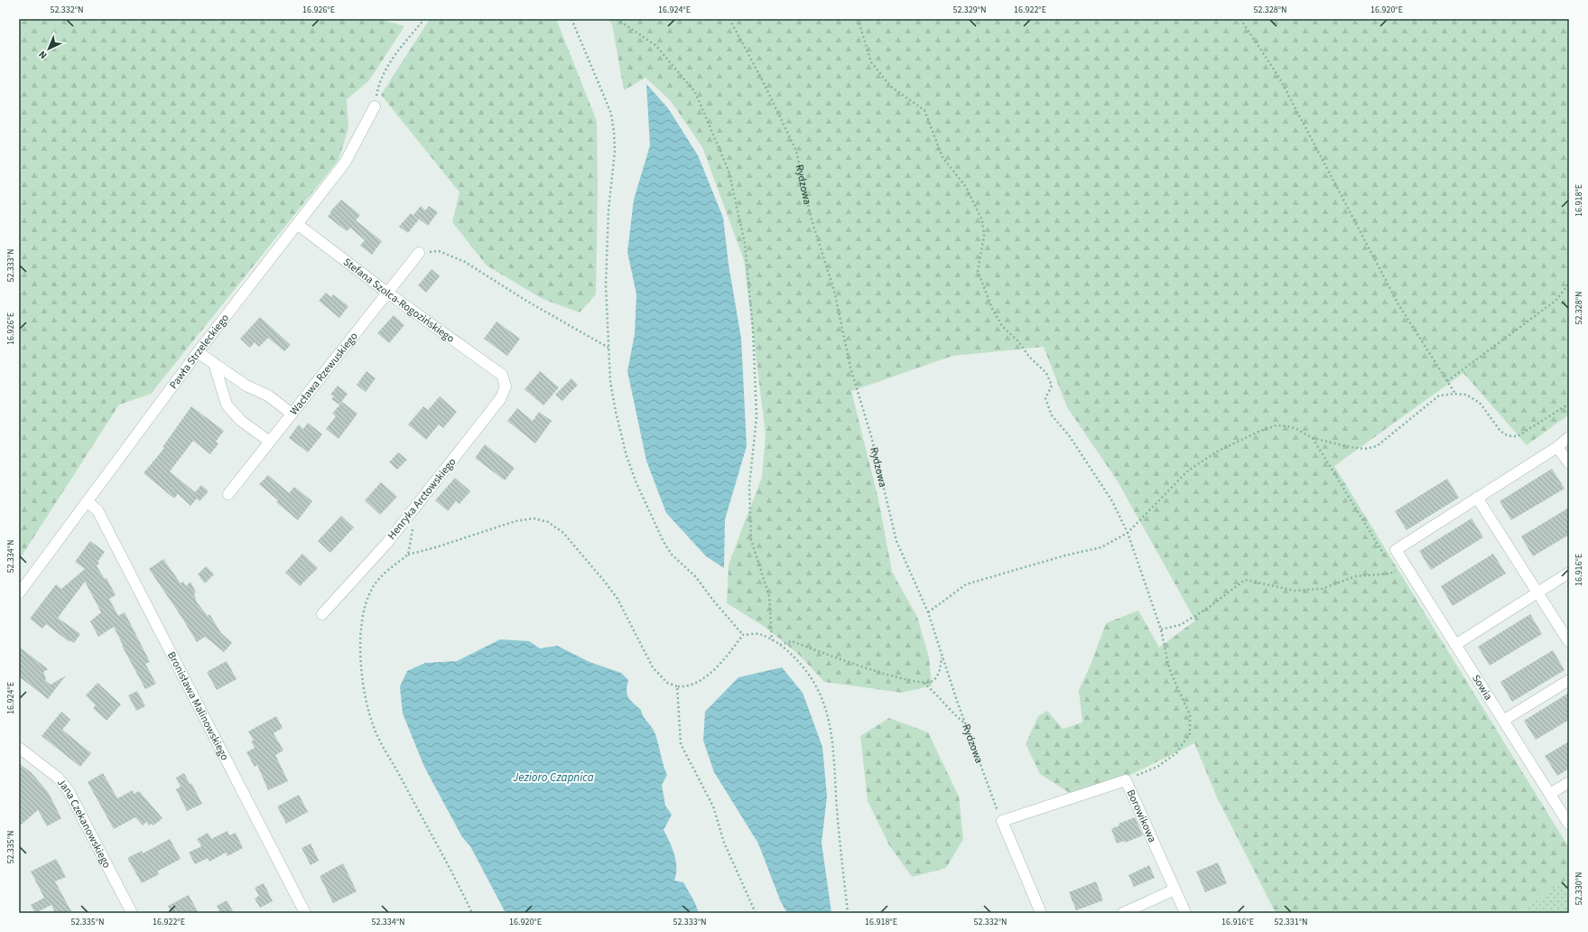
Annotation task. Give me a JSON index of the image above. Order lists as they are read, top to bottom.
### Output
{
  "streets": {
    "street": [
      "Stefana Szolca-Rogozińskiego",
      "Pawła Strzeleckiego",
      "Wacława Rzewuskiego",
      "Henryka Arctowskiego",
      "Sowia",
      "Bronisława Malinowskiego",
      "Borowikowa",
      "Jana Czekanowskiego"
    ],
    "path": ["Rydzowa"]
  },
  "crossings": [
    ["Rydzowa", "Borowikowa"],
    ["Stefana Szolca-Rogozińskiego", "Pawła Strzeleckiego"],
    ["Stefana Szolca-Rogozińskiego", "Wacława Rzewuskiego"],
    ["Stefana Szolca-Rogozińskiego", "Henryka Arctowskiego"],
    ["Pawła Strzeleckiego", "Bronisława Malinowskiego"]
  ],
  "water": ["Jezioro Czapnica"],
  "north": "bottom left",
  "coordinates": [
    "52.332°N",
    "16.926°E",
    "16.924°E",
    "52.329°N",
    "16.922°E",
    "52.328°N",
    "16.920°E",
    "16.918°E",
    "52.333°N",
    "52.334°N",
    "16.916°E",
    "52.335°N",
    "52.330°N",
    "52.331°N"
  ]
}
